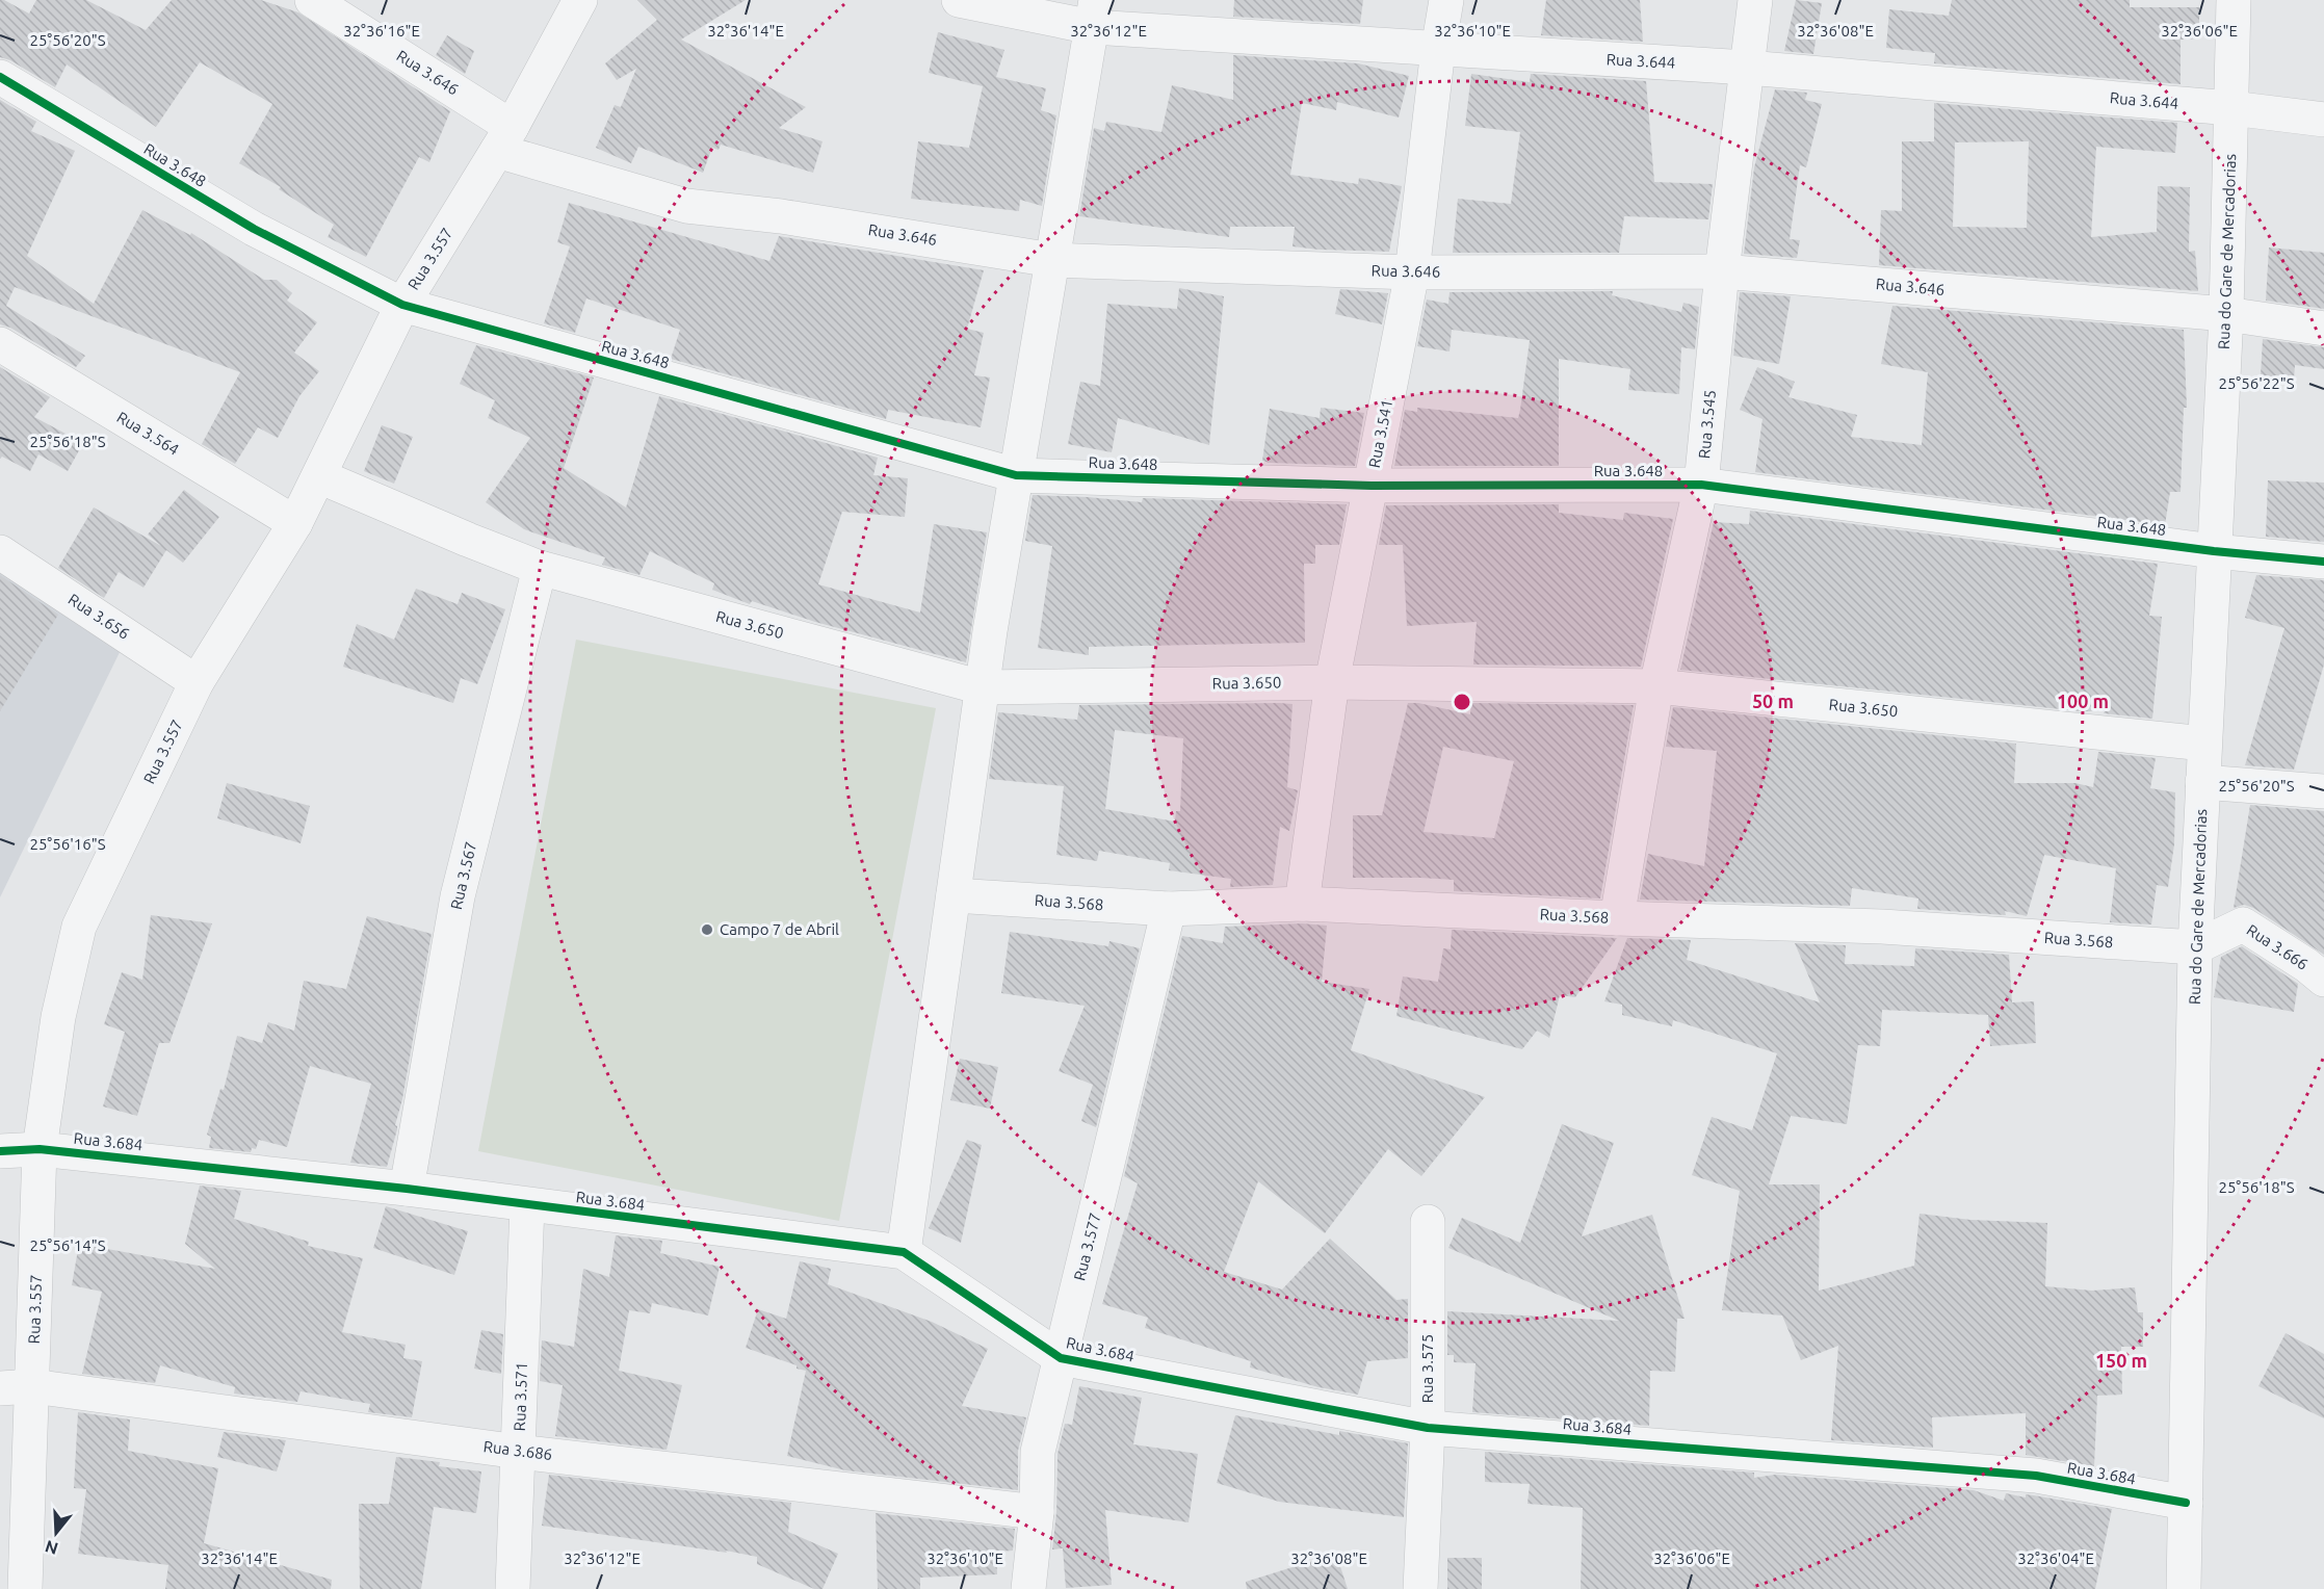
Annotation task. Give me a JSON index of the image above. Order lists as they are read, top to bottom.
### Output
{
  "streets": {
    "street": [
      "Rua 3.644",
      "Rua 3.646",
      "Rua 3.648",
      "Rua do Gare de Mercadorias",
      "Rua 3.557",
      "Rua 3.545",
      "Rua 3.564",
      "Rua 3.541",
      "Rua 3.656",
      "Rua 3.650",
      "Rua 3.567",
      "Rua 3.568",
      "Rua 3.666",
      "Rua 3.684",
      "Rua 3.577",
      "Rua 3.575",
      "Rua 3.571",
      "Rua 3.686"
    ]
  },
  "crossings": [
    ["Rua 3.644", "Rua do Gare de Mercadorias"],
    ["Rua 3.644", "Rua 3.545"],
    ["Rua 3.644", "Rua 3.541"],
    ["Rua 3.646", "Rua do Gare de Mercadorias"],
    ["Rua 3.646", "Rua 3.557"],
    ["Rua 3.646", "Rua 3.545"],
    ["Rua 3.646", "Rua 3.541"],
    ["Rua 3.648", "Rua do Gare de Mercadorias"],
    ["Rua 3.648", "Rua 3.557"],
    ["Rua 3.648", "Rua 3.545"],
    ["Rua 3.648", "Rua 3.541"],
    ["Rua do Gare de Mercadorias", "Rua 3.650"],
    ["Rua do Gare de Mercadorias", "Rua 3.568"],
    ["Rua do Gare de Mercadorias", "Rua 3.666"],
    ["Rua do Gare de Mercadorias", "Rua 3.684"],
    ["Rua 3.557", "Rua 3.564"],
    ["Rua 3.557", "Rua 3.656"],
    ["Rua 3.557", "Rua 3.650"],
    ["Rua 3.557", "Rua 3.684"],
    ["Rua 3.557", "Rua 3.686"],
    ["Rua 3.545", "Rua 3.650"],
    ["Rua 3.545", "Rua 3.568"],
    ["Rua 3.541", "Rua 3.650"],
    ["Rua 3.541", "Rua 3.568"],
    ["Rua 3.650", "Rua 3.567"],
    ["Rua 3.567", "Rua 3.684"],
    ["Rua 3.568", "Rua 3.666"],
    ["Rua 3.568", "Rua 3.577"],
    ["Rua 3.684", "Rua 3.577"],
    ["Rua 3.684", "Rua 3.575"],
    ["Rua 3.684", "Rua 3.571"],
    ["Rua 3.577", "Rua 3.686"],
    ["Rua 3.571", "Rua 3.686"]
  ],
  "places": ["Campo 7 de Abril"],
  "north": "bottom",
  "coordinates": [
    "32°36'16\"E",
    "32°36'14\"E",
    "32°36'12\"E",
    "32°36'10\"E",
    "32°36'08\"E",
    "32°36'06\"E",
    "25°56'20\"S",
    "25°56'22\"S",
    "25°56'18\"S",
    "25°56'16\"S",
    "25°56'14\"S",
    "32°36'04\"E"
  ],
  "rings": ["50 m", "100 m", "150 m"]
}
